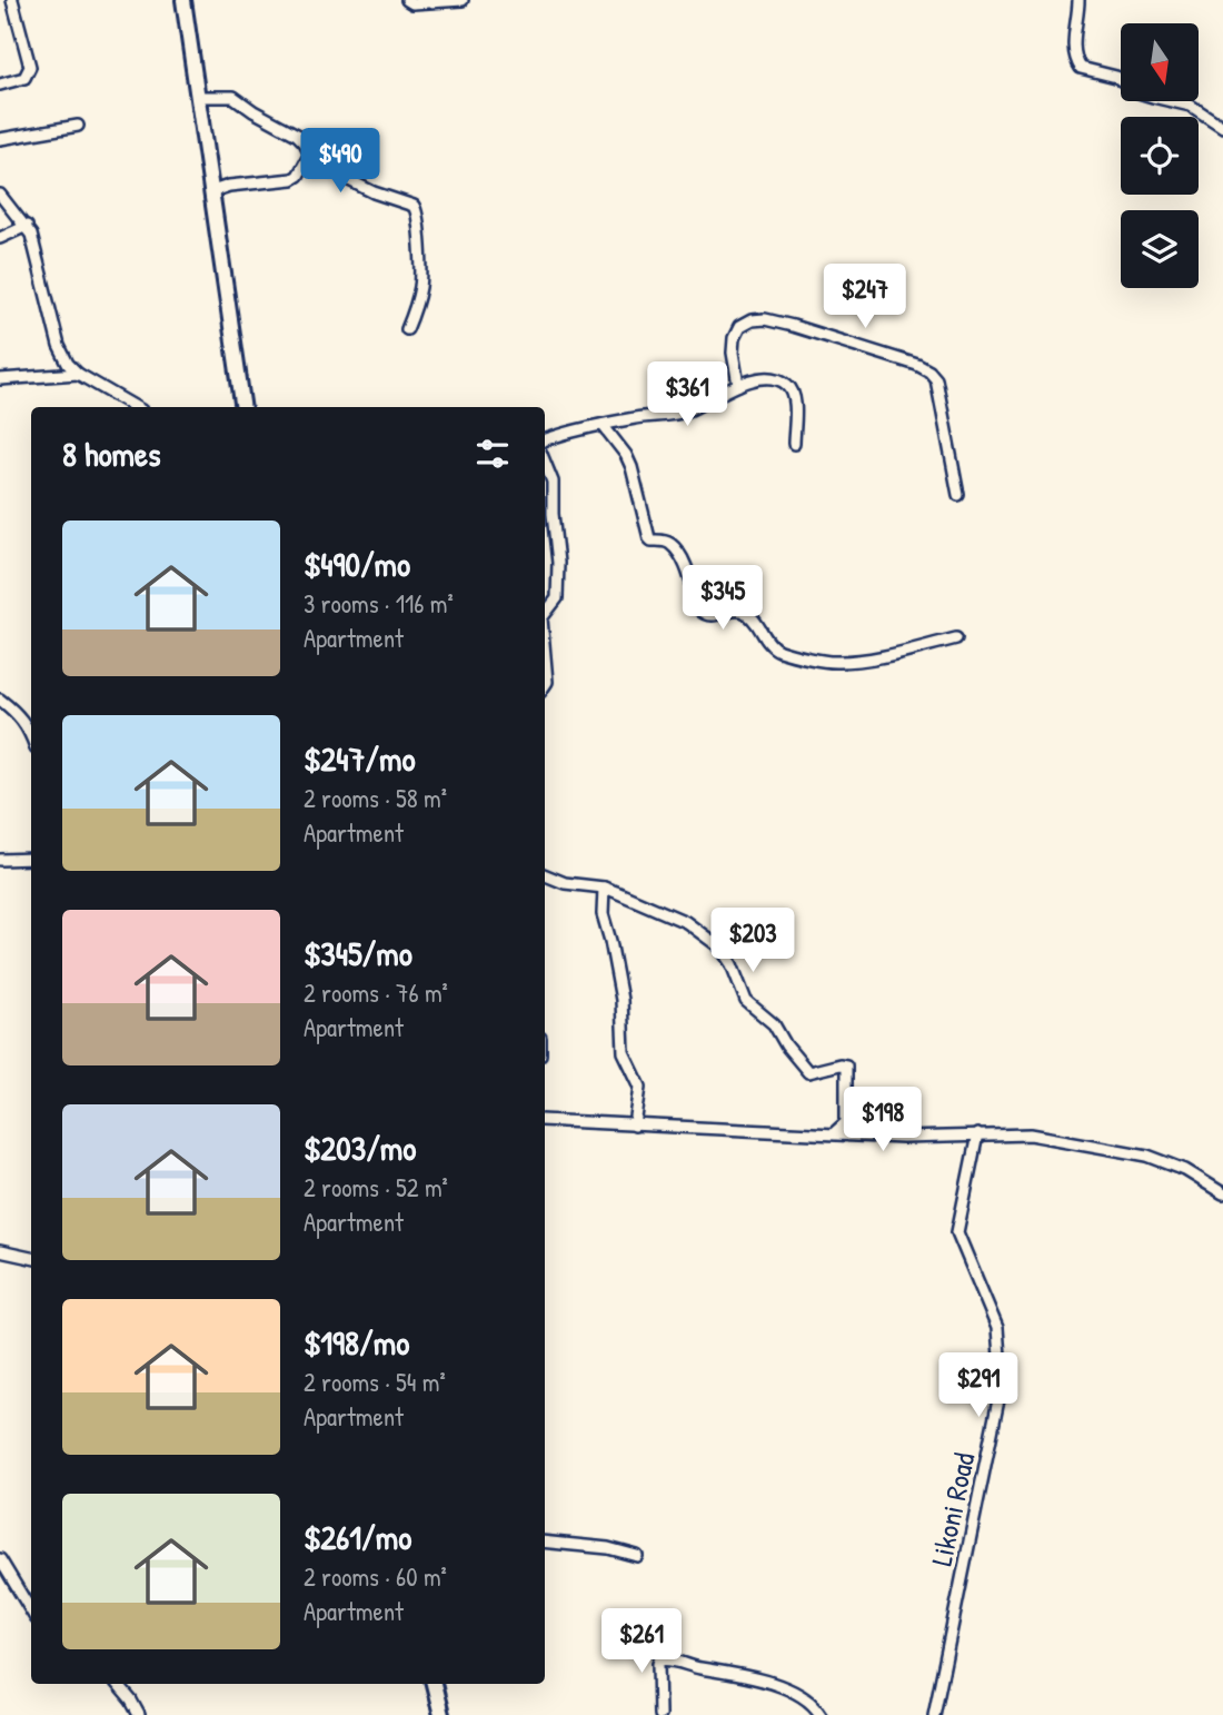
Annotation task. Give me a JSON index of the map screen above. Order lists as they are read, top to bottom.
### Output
{
  "streets": {
    "street": ["Likoni Road"]
  },
  "north": "bottom",
  "page": {
    "price": [
      "$490",
      "$247",
      "$361",
      "$345",
      "$203",
      "$198",
      "$291",
      "$261"
    ],
    "heading": "8 homes",
    "list": [
      {
        "name": "$490/mo",
        "note": "3 rooms · 116 m² · Apartment"
      },
      {
        "name": "$247/mo",
        "note": "2 rooms · 58 m² · Apartment"
      },
      {
        "name": "$345/mo",
        "note": "2 rooms · 76 m² · Apartment"
      },
      {
        "name": "$203/mo",
        "note": "2 rooms · 52 m² · Apartment"
      },
      {
        "name": "$198/mo",
        "note": "2 rooms · 54 m² · Apartment"
      },
      {
        "name": "$261/mo",
        "note": "2 rooms · 60 m² · Apartment"
      }
    ]
  }
}
